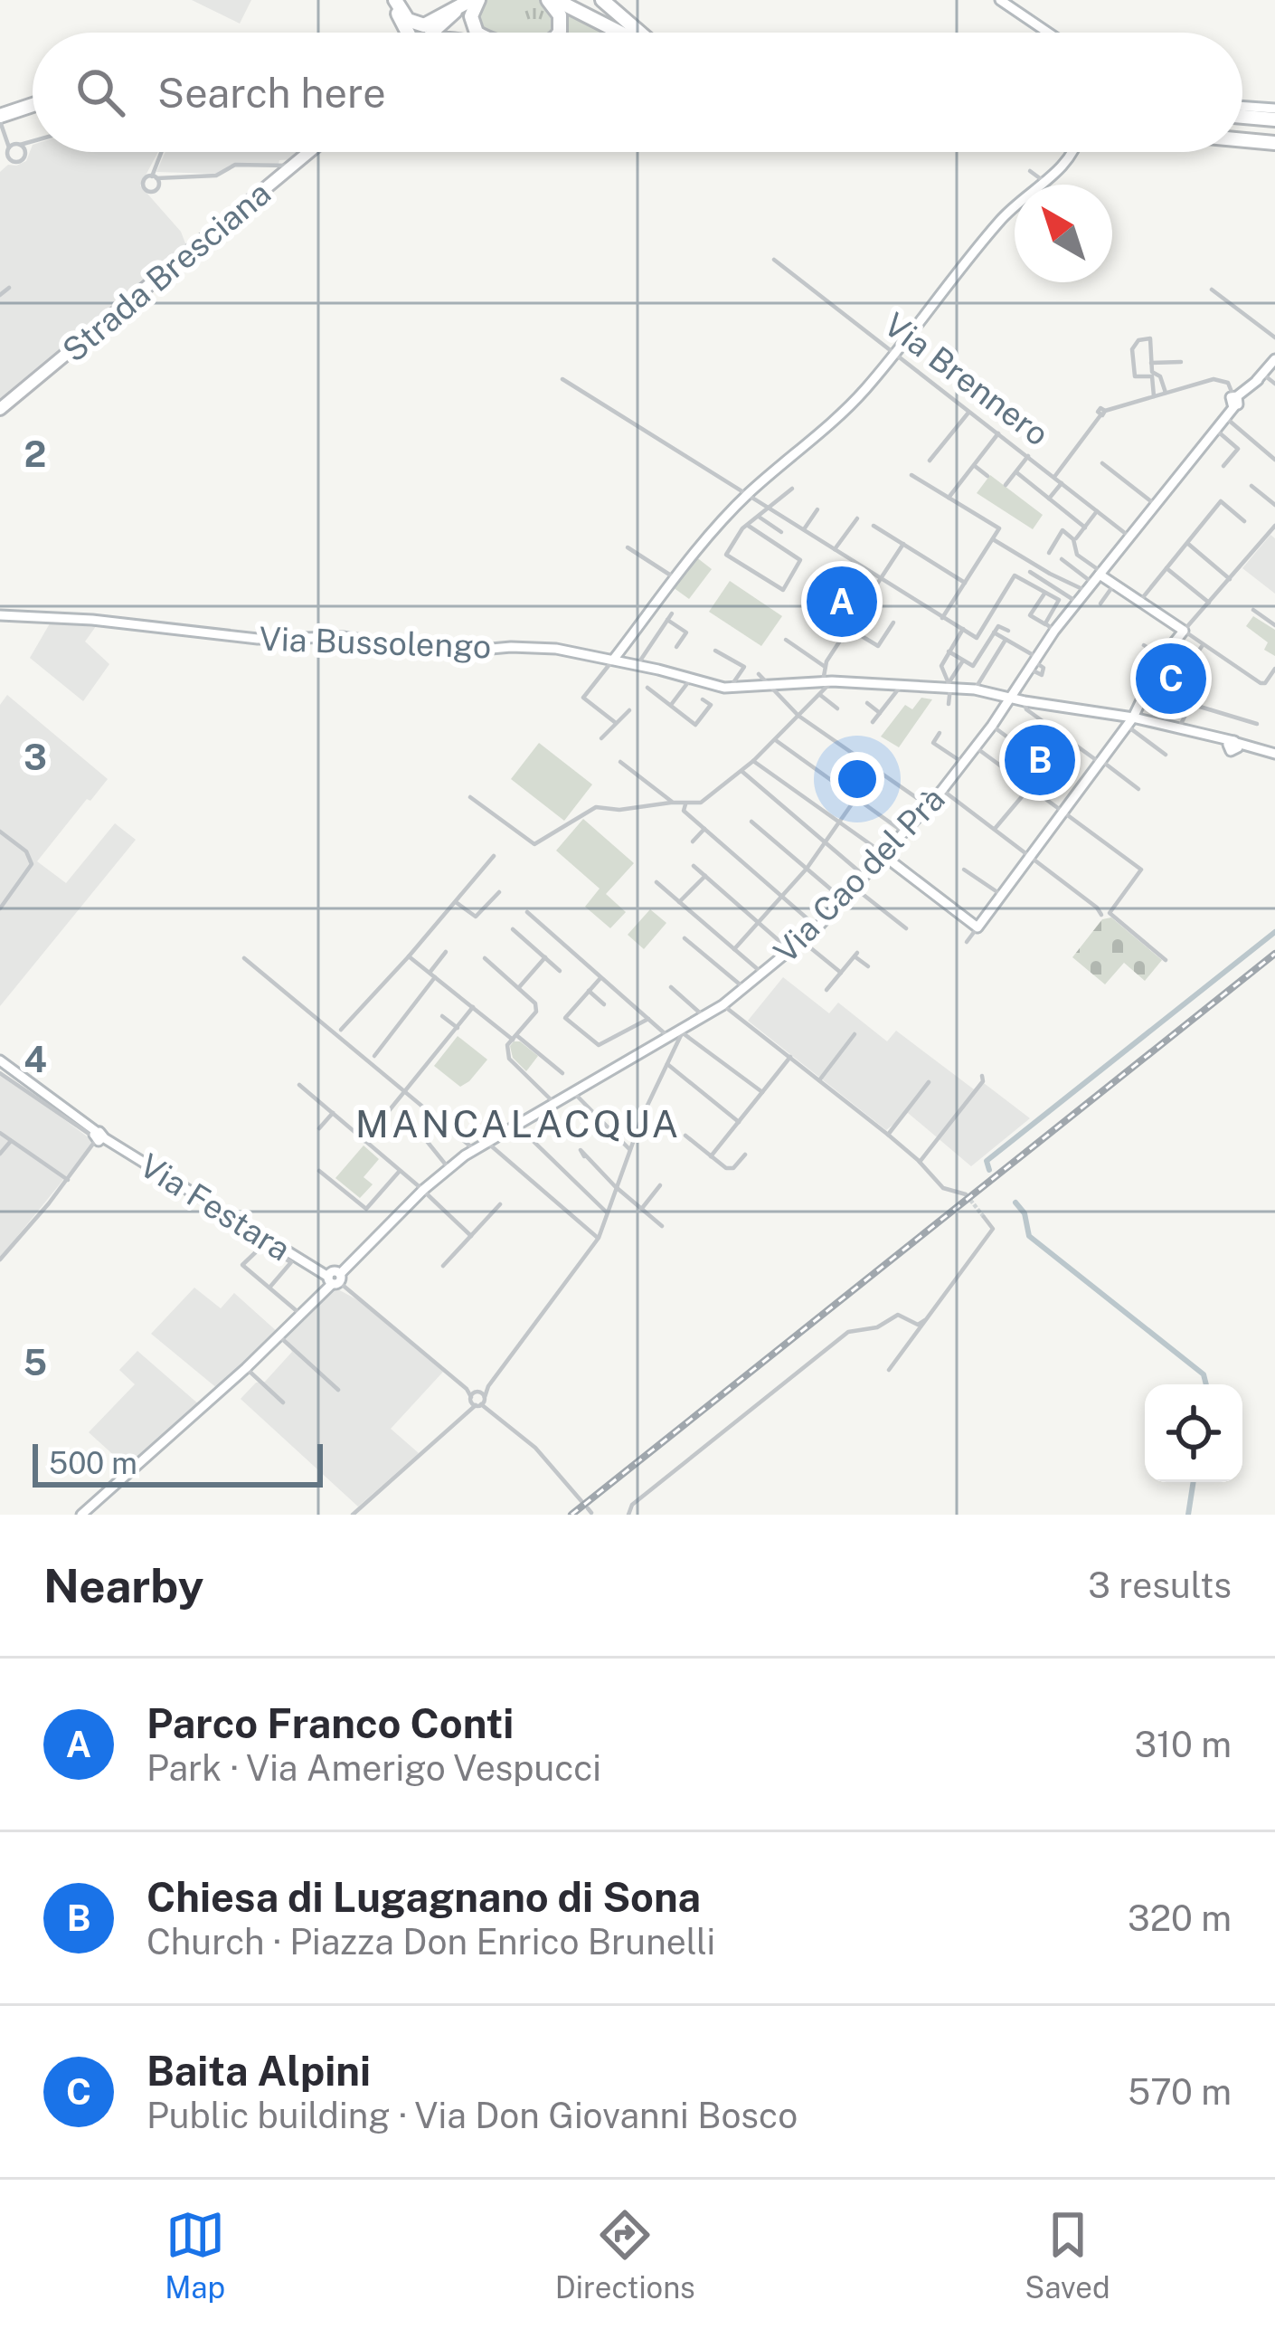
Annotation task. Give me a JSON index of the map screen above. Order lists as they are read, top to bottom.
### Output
{
  "streets": {
    "main road": ["Strada Bresciana"],
    "street": [
      "Via Brennero",
      "Via Bussolengo",
      "Via Cao del Prà",
      "Via Festara"
    ]
  },
  "crossings": [
    ["Via Brennero", "Via Cao del Prà"],
    ["Via Bussolengo", "Via Cao del Prà"],
    ["Via Cao del Prà", "Via Festara"]
  ],
  "districts": ["MANCALACQUA"],
  "scale_bar": "500 m",
  "north": "top left",
  "page": {
    "search": "Search here",
    "pins": ["A", "C", "B"],
    "scale": "500 m",
    "heading": ["Nearby", "3 results"],
    "list": [
      {
        "mark": "A",
        "name": "Parco Franco Conti",
        "note": "Park · Via Amerigo Vespucci",
        "value": "310 m"
      },
      {
        "mark": "B",
        "name": "Chiesa di Lugagnano di Sona",
        "note": "Church · Piazza Don Enrico Brunelli",
        "value": "320 m"
      },
      {
        "mark": "C",
        "name": "Baita Alpini",
        "note": "Public building · Via Don Giovanni Bosco",
        "value": "570 m"
      }
    ],
    "nav": ["Map", "Directions", "Saved"]
  },
  "grid": {
    "rows": [
      "2",
      "3",
      "4",
      "5"
    ]
  }
}
